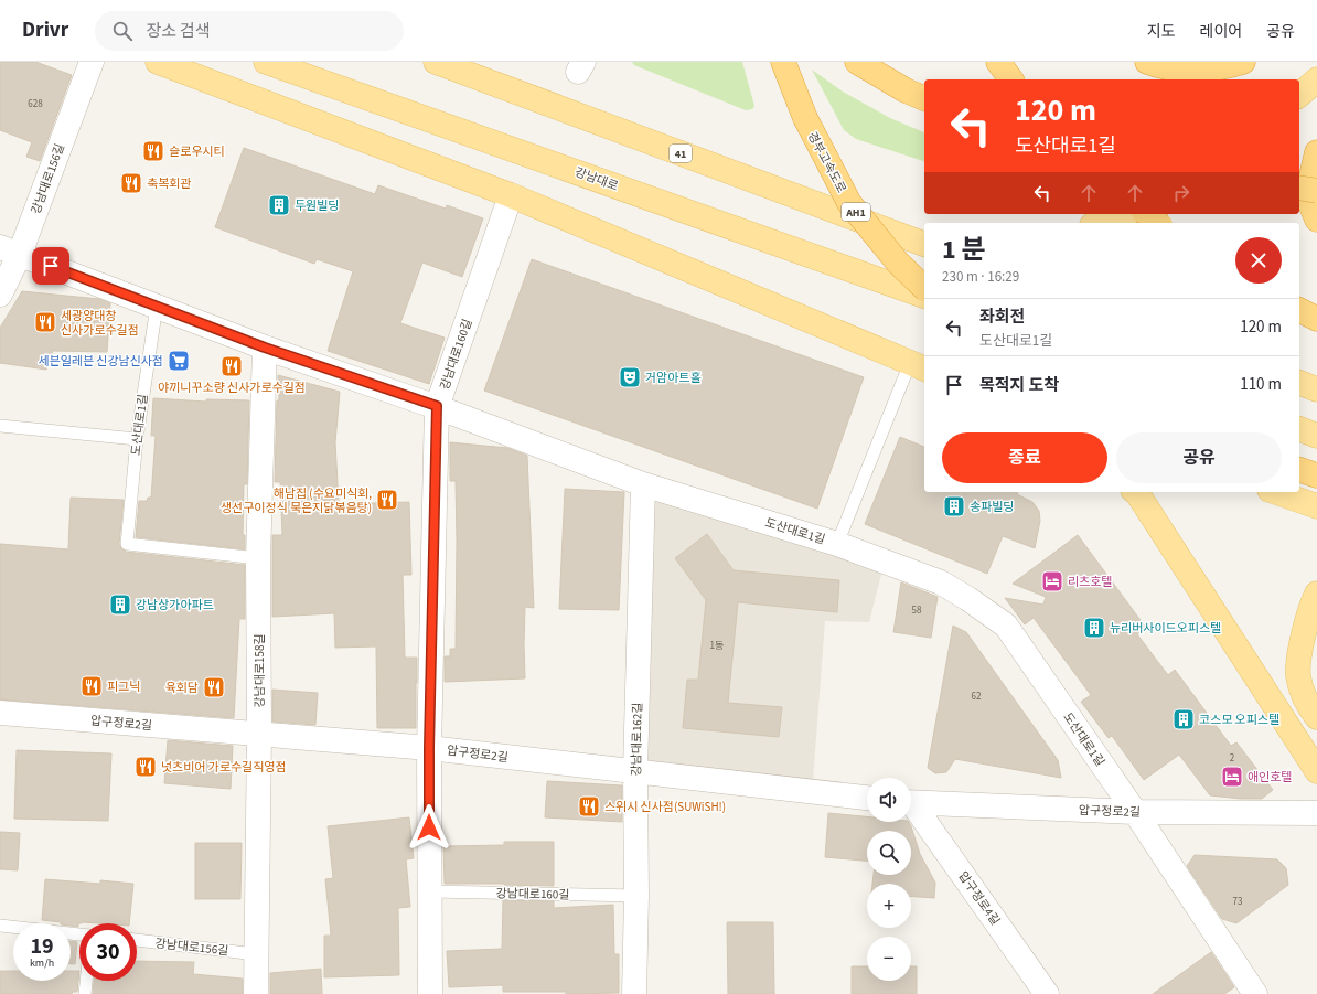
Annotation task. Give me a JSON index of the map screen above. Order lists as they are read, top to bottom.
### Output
{
  "streets": {
    "highway": ["경부고속도로", "AH1"],
    "main road": ["41", "강남대로"],
    "street": [
      "강남대로156길",
      "강남대로160길",
      "도산대로1길",
      "강남대로158길",
      "압구정로2길",
      "강남대로162길",
      "압구정로4길"
    ]
  },
  "crossings": [
    ["강남대로156길", "도산대로1길"],
    ["강남대로156길", "강남대로158길"],
    ["강남대로160길", "도산대로1길"],
    ["강남대로160길", "압구정로2길"],
    ["강남대로160길", "강남대로162길"],
    ["도산대로1길", "강남대로158길"],
    ["도산대로1길", "압구정로2길"],
    ["도산대로1길", "강남대로162길"],
    ["강남대로158길", "압구정로2길"],
    ["압구정로2길", "강남대로162길"]
  ],
  "places": {
    "restaurant": [
      "슬로우시티",
      "축복회관",
      "세광양대창 신사가로수길점",
      "야끼니꾸소량 신사가로수길점",
      "해남집 (수요미식회, 생선구이정식 묵은지닭볶음탕)",
      "피그닉",
      "육회담",
      "넛츠비어 가로수길직영점",
      "스위시 신사점(SUWiSH!)"
    ],
    "building": [
      "두원빌딩",
      "송파빌딩",
      "강남상가아파트",
      "뉴리버사이드오피스텔",
      "코스모 오피스텔"
    ],
    "supermarket": ["세븐일레븐 신강남신사점"],
    "theatre": ["거암아트홀"],
    "hotel": ["리츠호텔", "애인호텔"]
  },
  "house_numbers": [
    "628",
    "58",
    "1동",
    "62",
    "2",
    "73"
  ],
  "page": {
    "header": "Drivr",
    "search": "장소 검색",
    "nav": ["지도", "레이어", "공유"],
    "turn": ["120 m", "도산대로1길"],
    "heading": ["1 분", "230 m · 16:29"],
    "list": [
      {
        "name": "좌회전",
        "note": "도산대로1길",
        "value": "120 m"
      },
      {
        "name": "목적지 도착",
        "value": "110 m"
      }
    ],
    "buttons": ["종료", "공유"],
    "map_buttons": ["+", "−"],
    "speed": "19 km/h",
    "limit": "30"
  }
}
